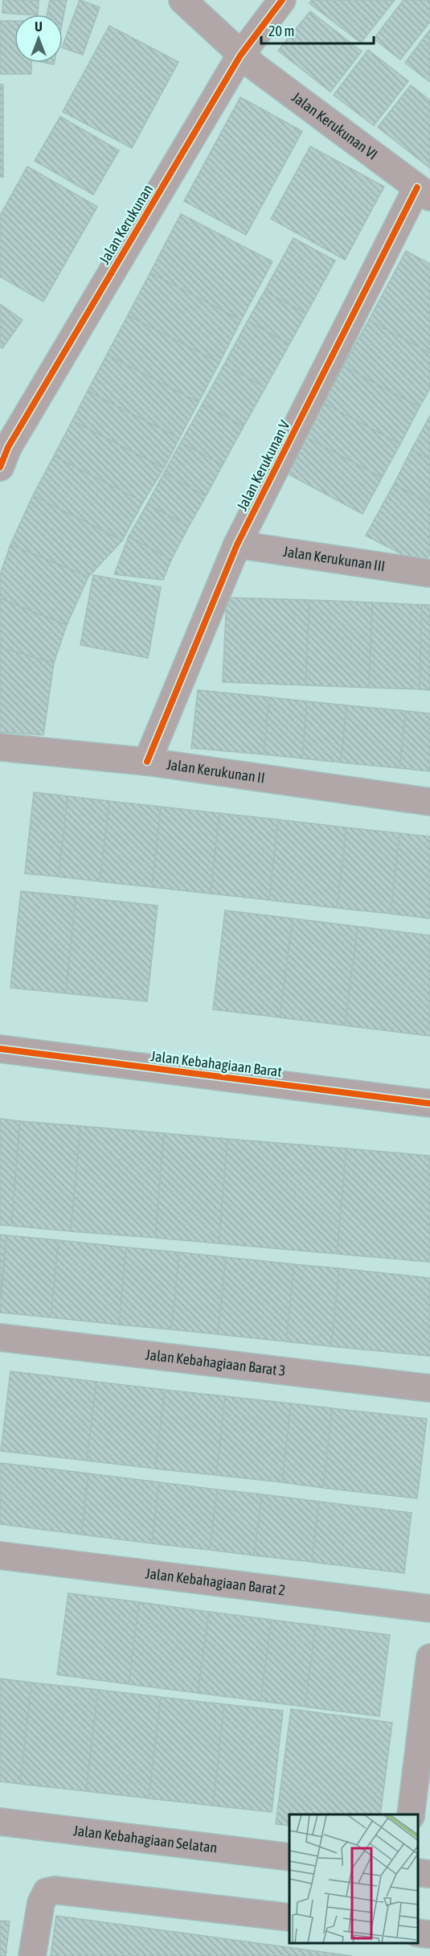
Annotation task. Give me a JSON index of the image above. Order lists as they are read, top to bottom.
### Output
{
  "streets": {
    "street": [
      "Jalan Kerukunan VI",
      "Jalan Kerukunan",
      "Jalan Kerukunan V",
      "Jalan Kerukunan III",
      "Jalan Kerukunan II",
      "Jalan Kebahagiaan Barat",
      "Jalan Kebahagiaan Barat 3",
      "Jalan Kebahagiaan Barat 2",
      "Jalan Kebahagiaan Selatan"
    ]
  },
  "crossings": [
    ["Jalan Kerukunan VI", "Jalan Kerukunan"],
    ["Jalan Kerukunan VI", "Jalan Kerukunan V"],
    ["Jalan Kerukunan V", "Jalan Kerukunan III"],
    ["Jalan Kerukunan V", "Jalan Kerukunan II"]
  ],
  "scale_bar": "20 m",
  "north": "top"
}
